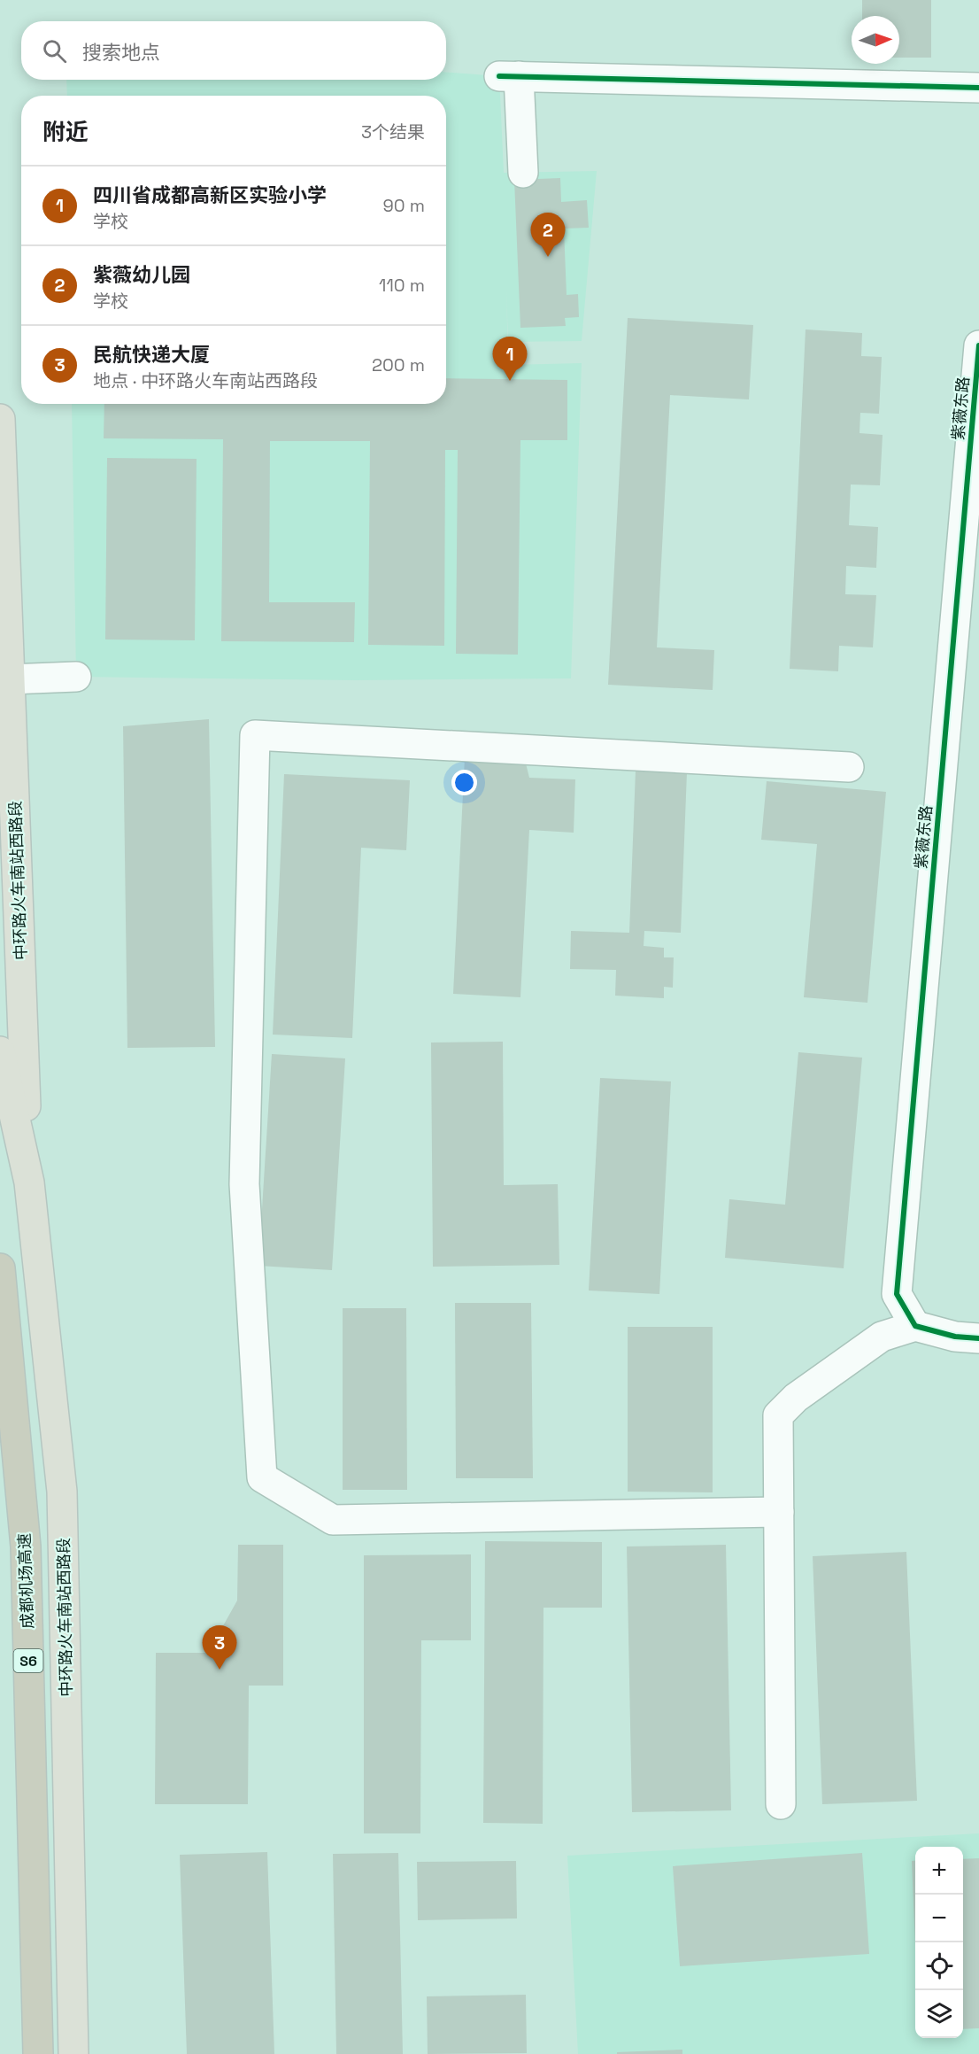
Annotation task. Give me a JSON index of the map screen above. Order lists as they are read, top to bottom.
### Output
{
  "streets": {
    "highway": ["成都机场高速", "S6"],
    "main road": ["中环路火车南站西路段"],
    "street": ["紫薇东路"]
  },
  "north": "right",
  "page": {
    "search": "搜索地点",
    "heading": ["附近", "3个结果"],
    "list": [
      {
        "mark": "1",
        "name": "四川省成都高新区实验小学",
        "note": "学校",
        "value": "90 m"
      },
      {
        "mark": "2",
        "name": "紫薇幼儿园",
        "note": "学校",
        "value": "110 m"
      },
      {
        "mark": "3",
        "name": "民航快递大厦",
        "note": "地点 · 中环路火车南站西路段",
        "value": "200 m"
      }
    ],
    "pins": ["2", "1", "3"],
    "map_buttons": ["+", "−"]
  }
}
